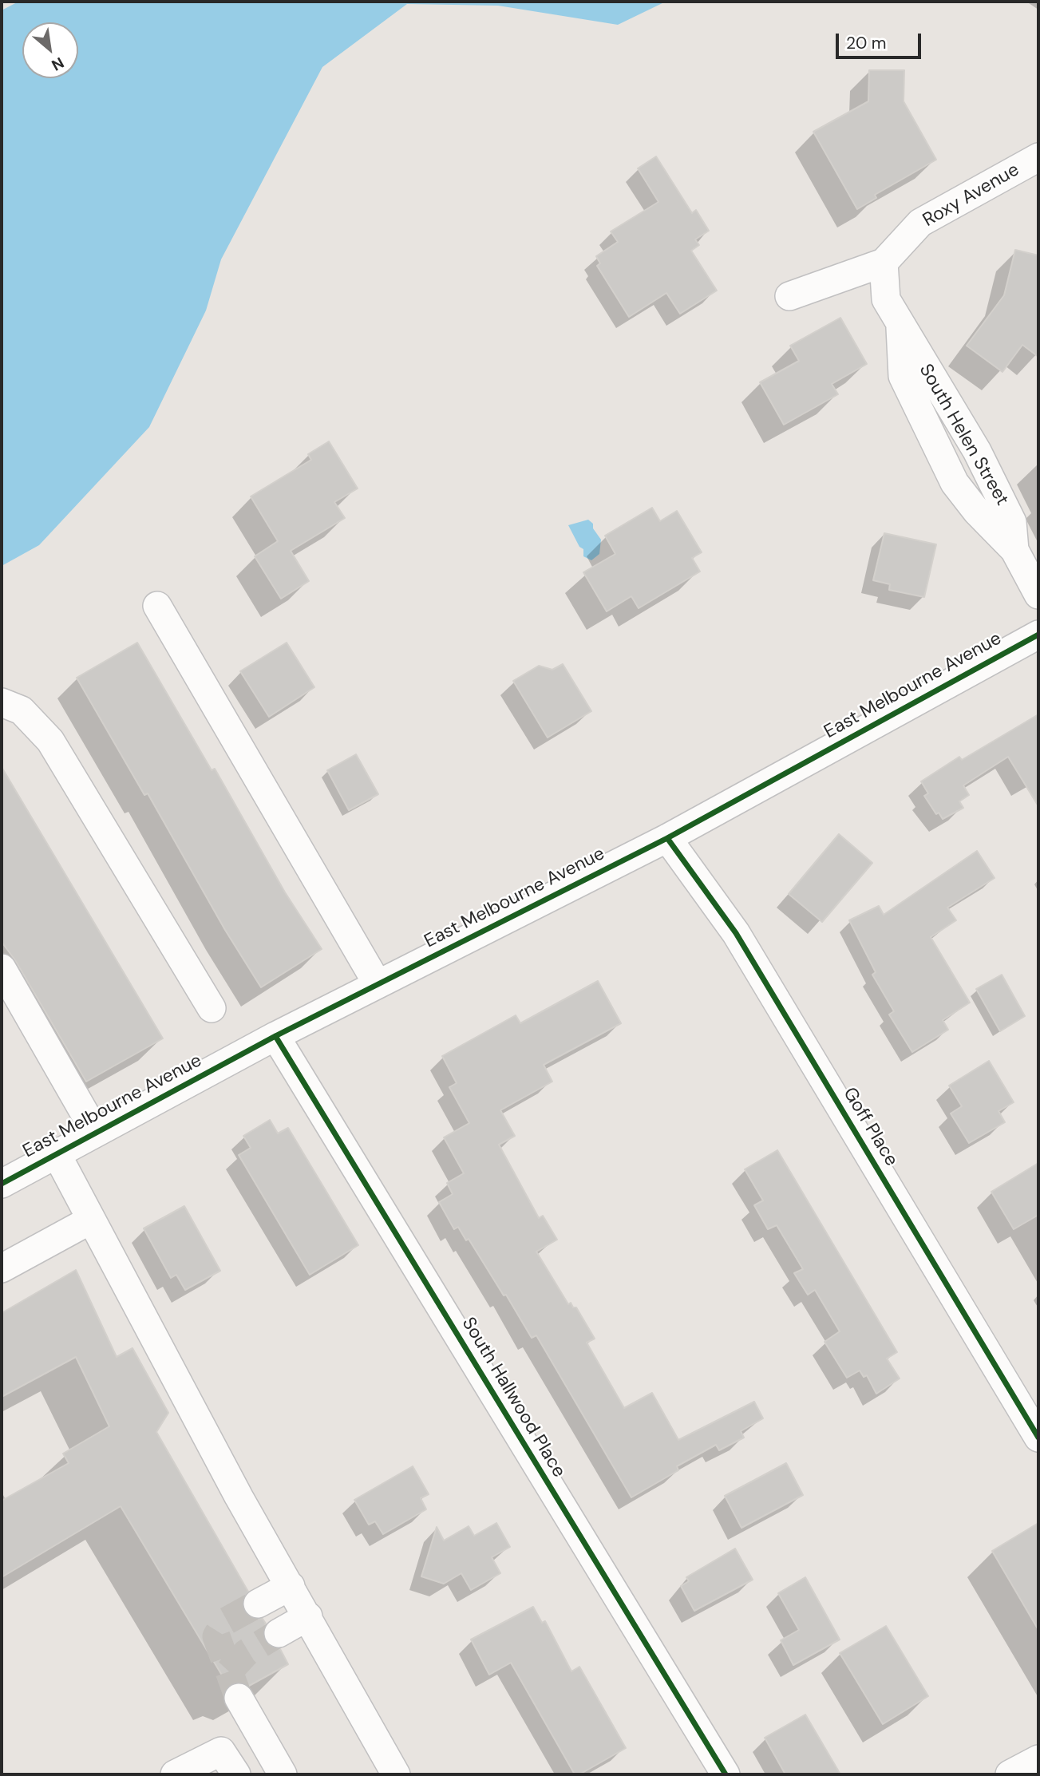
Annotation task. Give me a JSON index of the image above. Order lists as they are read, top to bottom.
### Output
{
  "streets": {
    "street": [
      "Roxy Avenue",
      "South Helen Street",
      "East Melbourne Avenue",
      "Goff Place",
      "South Hallwood Place"
    ]
  },
  "crossings": [
    ["Roxy Avenue", "South Helen Street"],
    ["East Melbourne Avenue", "Goff Place"],
    ["East Melbourne Avenue", "South Hallwood Place"]
  ],
  "scale_bar": "20 m",
  "north": "bottom right"
}
